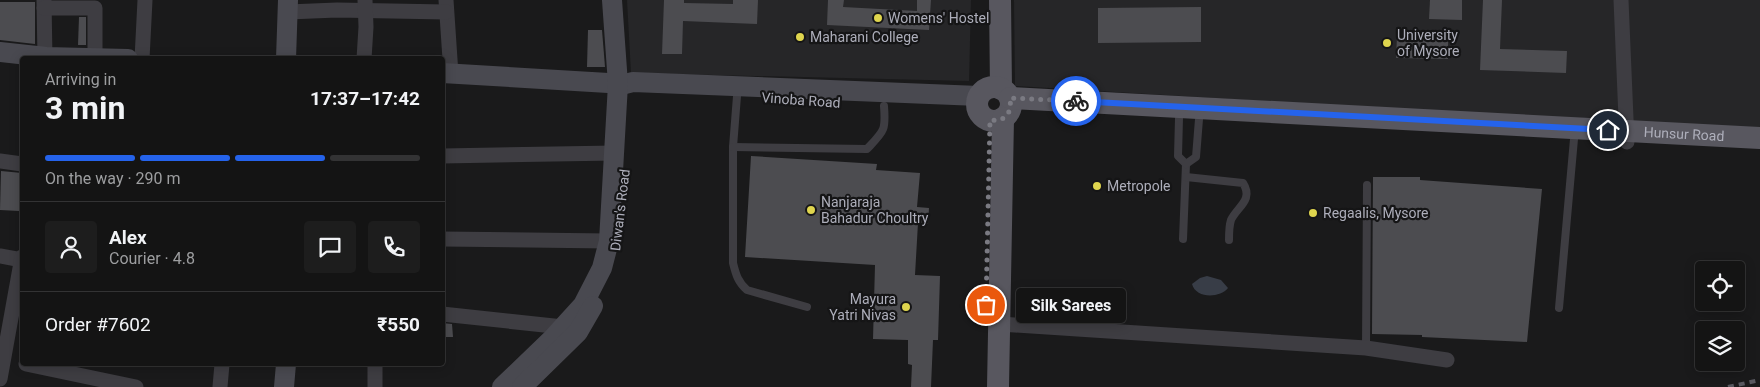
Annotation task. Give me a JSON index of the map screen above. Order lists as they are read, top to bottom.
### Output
{
  "streets": {
    "main road": ["Hunsur Road"],
    "street": ["Vinoba Road", "Diwan's Road"]
  },
  "crossings": [
    ["Vinoba Road", "Hunsur Road"],
    ["Vinoba Road", "Diwan's Road"]
  ],
  "places": [
    "Womens' Hostel",
    "Maharani College",
    "University of Mysore",
    "Metropole",
    "Nanjaraja Bahadur Choultry",
    "Regaalis, Mysore",
    "Silk Sarees",
    "Mayura Yatri Nivas"
  ],
  "page": {
    "heading": ["3 min", "Arriving in", "17:37–17:42"],
    "panel": [
      "Alex",
      "Courier · 4.8",
      "Order #7602",
      "₹550"
    ],
    "bar": "On the way · 290 m",
    "bubble": "Silk Sarees"
  }
}
